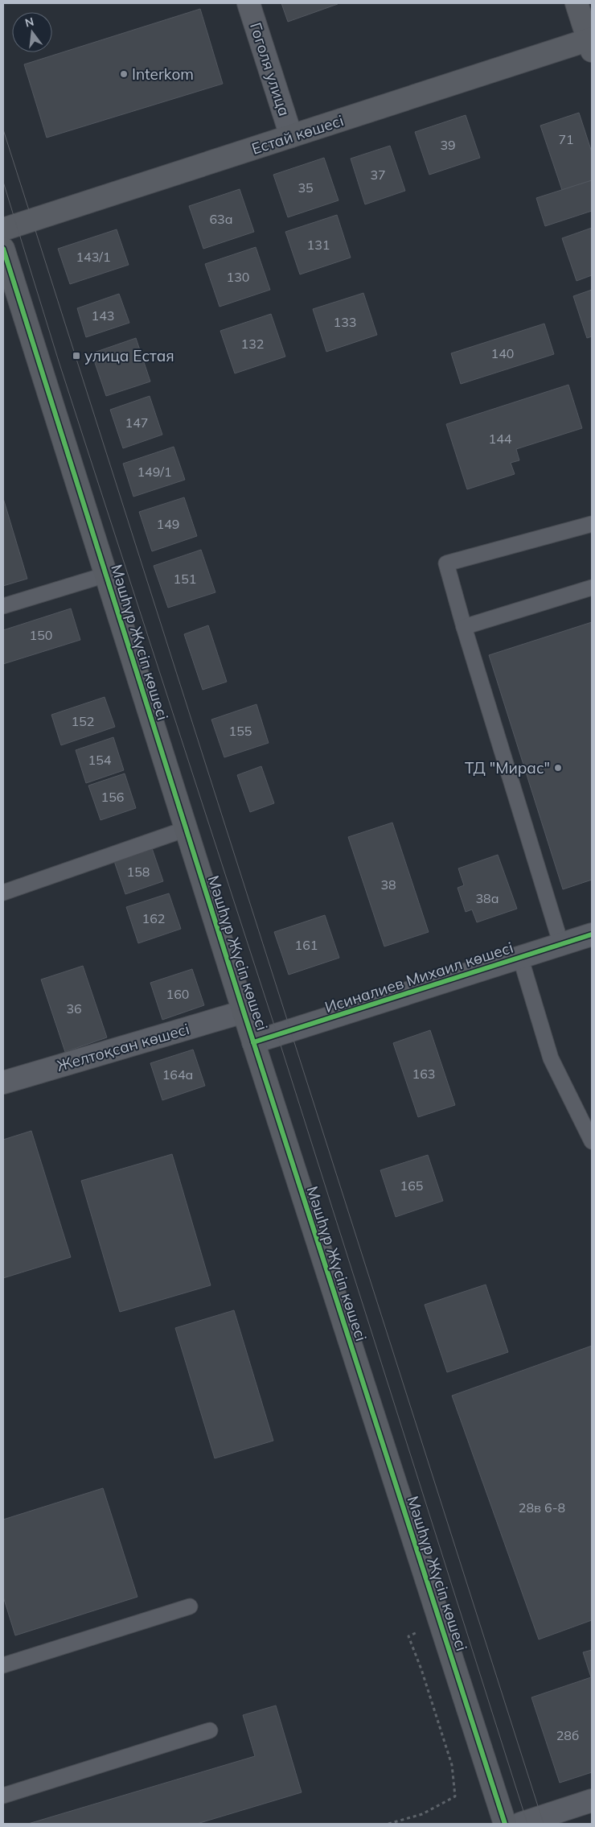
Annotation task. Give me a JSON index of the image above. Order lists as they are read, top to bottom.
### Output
{
  "streets": {
    "street": [
      "Гоголя улица",
      "Естай көшесі",
      "Мәшһүр Жүсіп көшесі",
      "Исиналиев Михаил көшесі",
      "Желтоқсан көшесі"
    ]
  },
  "crossings": [
    ["Гоголя улица", "Естай көшесі"],
    ["Мәшһүр Жүсіп көшесі", "Исиналиев Михаил көшесі"],
    ["Мәшһүр Жүсіп көшесі", "Желтоқсан көшесі"]
  ],
  "places": {
    "other": ["Interkom", "ТД \"Мирас\""],
    "transit": ["улица Естая"]
  },
  "house_numbers": [
    "71",
    "39",
    "37",
    "35",
    "63а",
    "131",
    "143/1",
    "130",
    "143",
    "133",
    "132",
    "140",
    "147",
    "144",
    "149/1",
    "149",
    "151",
    "150",
    "152",
    "155",
    "154",
    "156",
    "158",
    "38",
    "38а",
    "162",
    "161",
    "160",
    "36",
    "163",
    "164а",
    "165",
    "28в 6-8",
    "28б"
  ],
  "north": "top"
}
